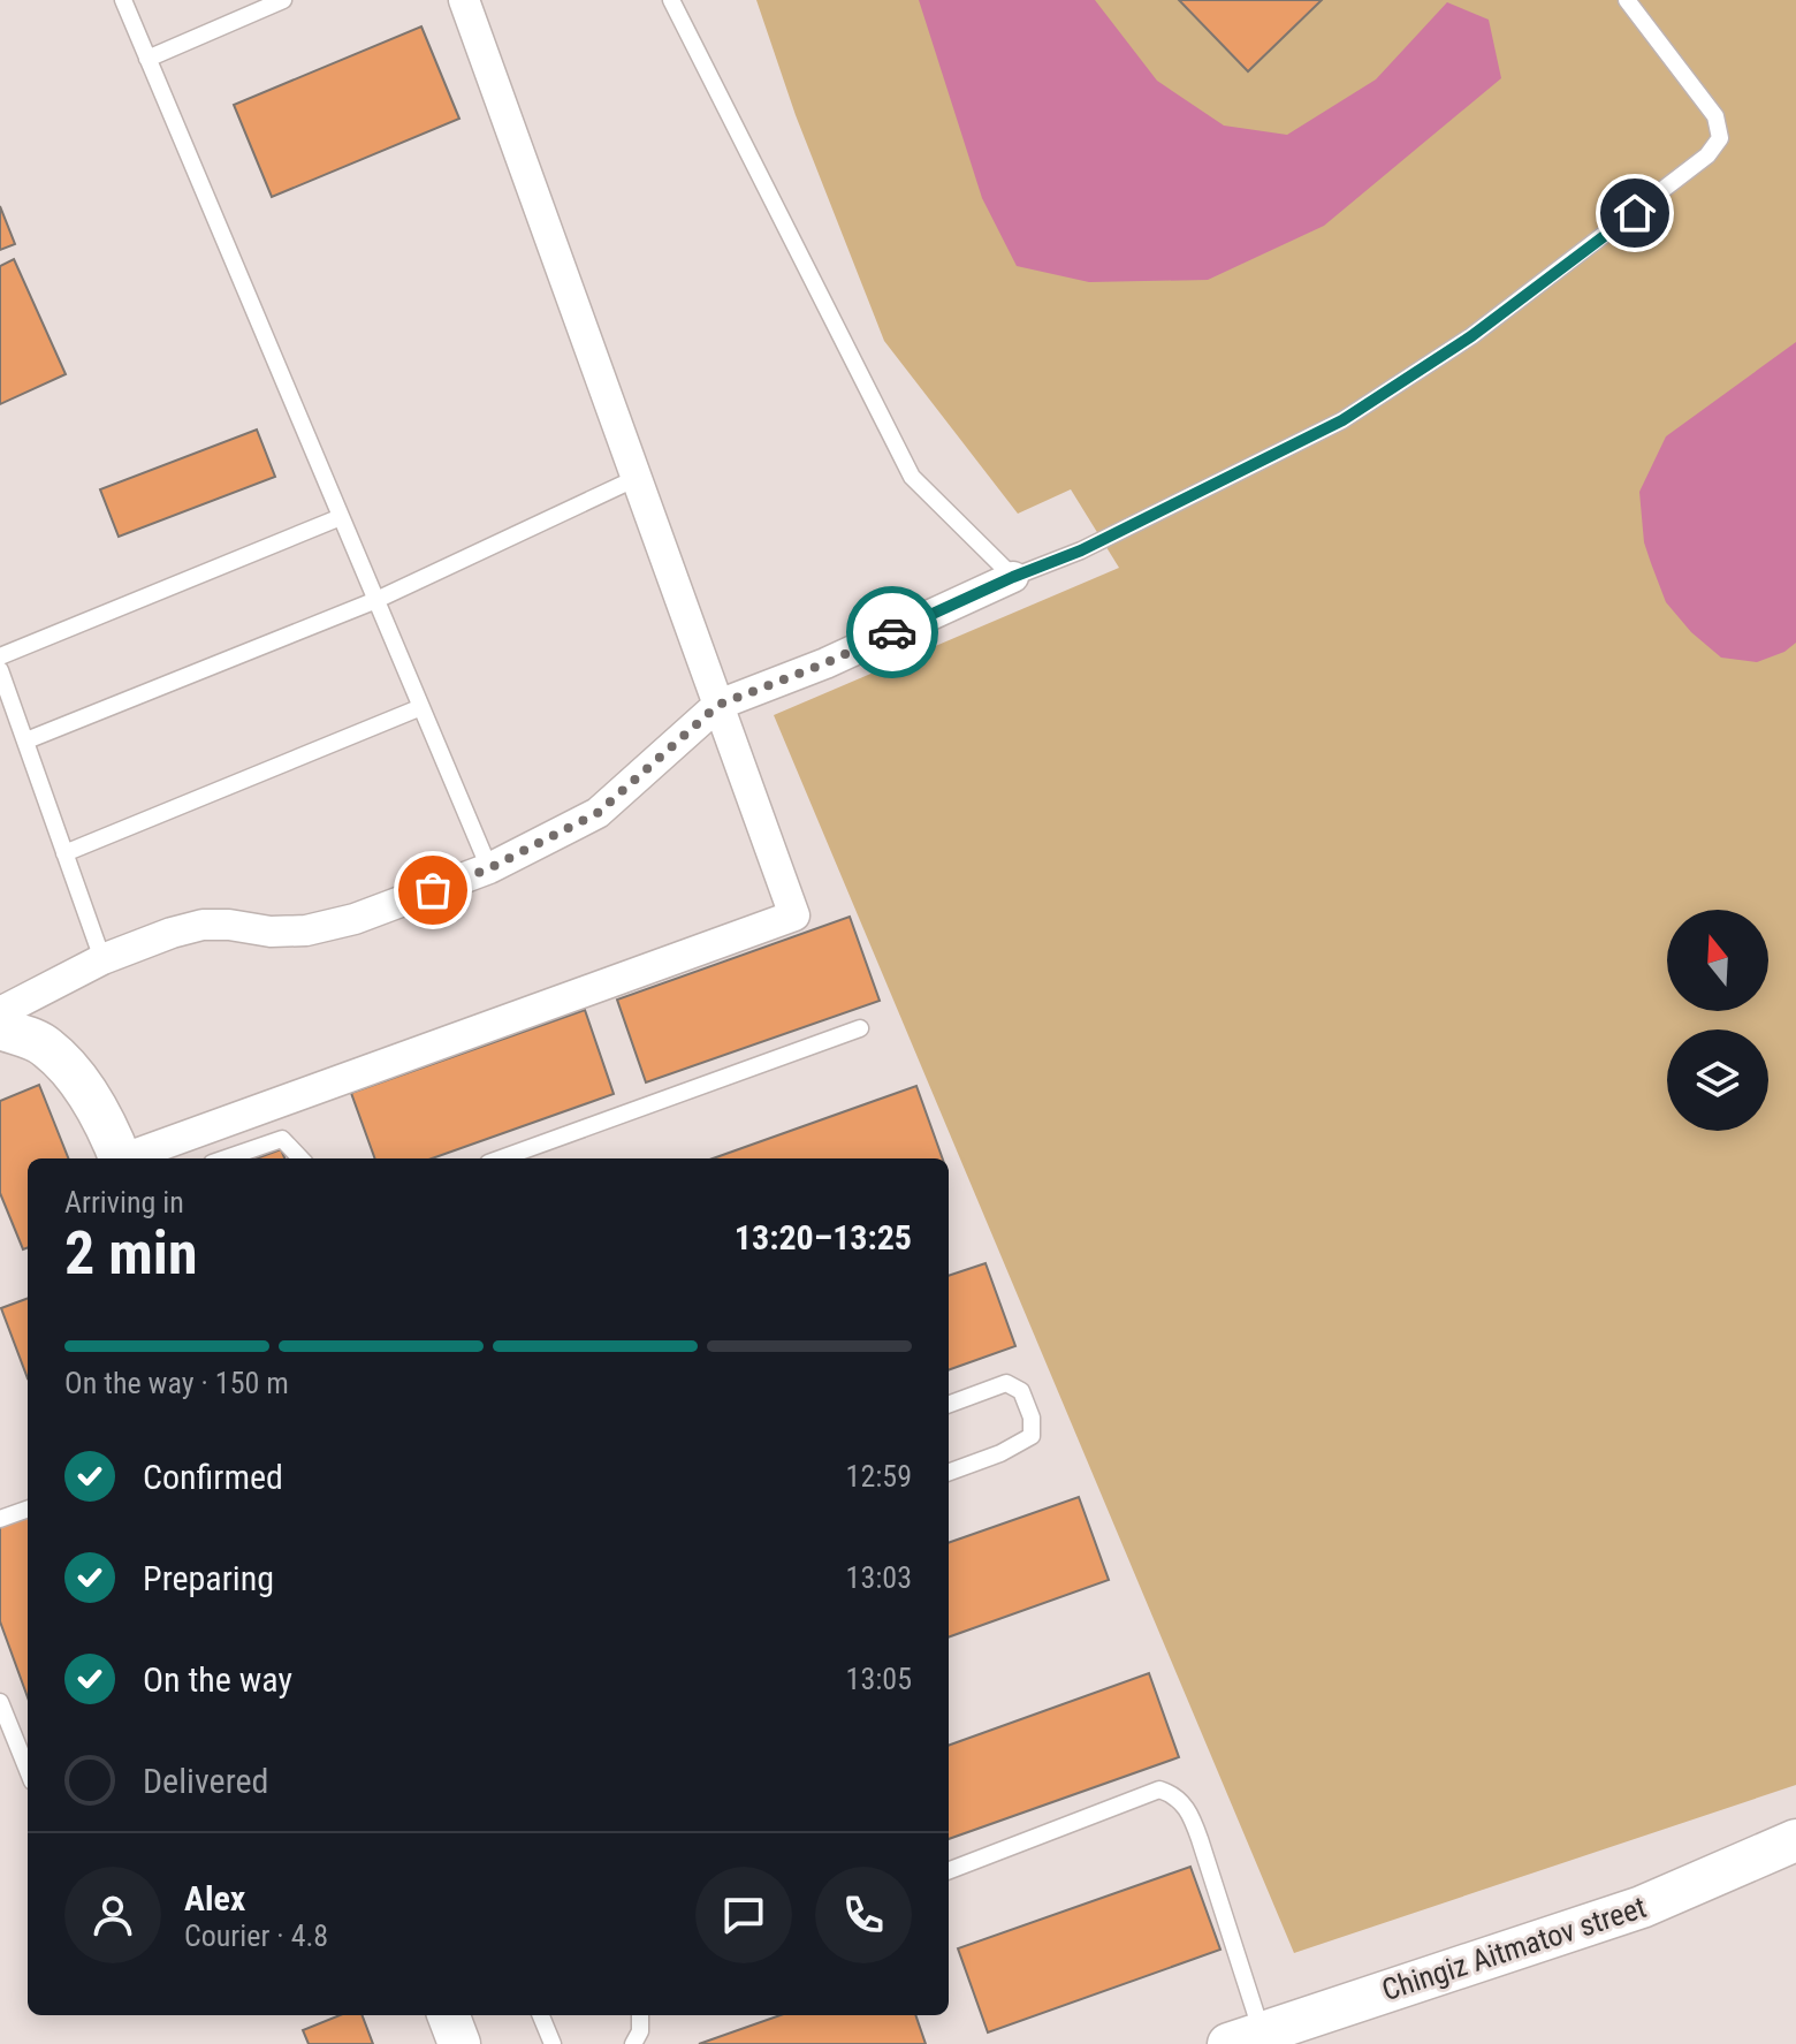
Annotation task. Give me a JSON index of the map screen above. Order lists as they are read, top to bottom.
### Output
{
  "streets": {
    "main road": ["Chingiz Aitmatov street"]
  },
  "north": "top",
  "page": {
    "heading": ["2 min", "Arriving in", "13:20–13:25"],
    "panel": ["Alex", "Courier · 4.8"],
    "bar": "On the way · 150 m",
    "list": [
      ["Confirmed", "12:59"],
      ["Preparing", "13:03"],
      ["On the way", "13:05"],
      "Delivered"
    ]
  }
}
